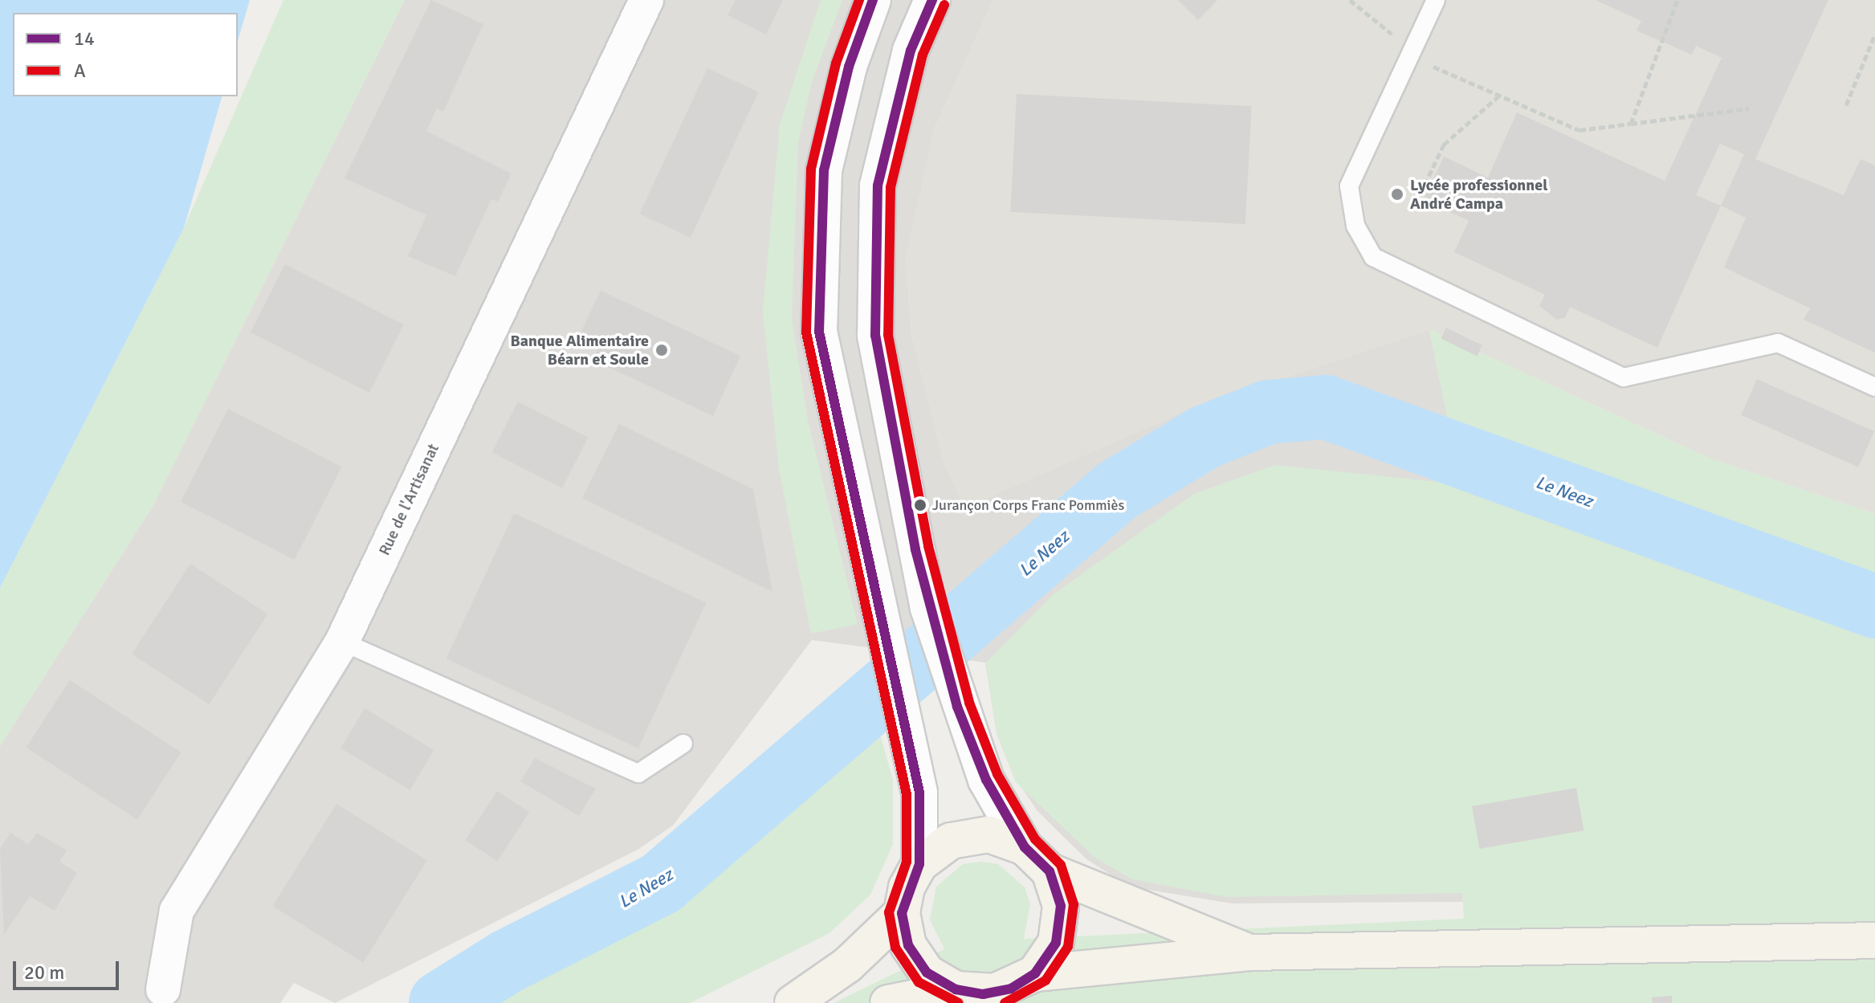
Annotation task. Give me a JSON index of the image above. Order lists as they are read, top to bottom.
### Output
{
  "streets": {
    "street": ["Rue de l'Artisanat"]
  },
  "water": ["Le Neez"],
  "places": ["Lycée professionnel André Campa", "Banque Alimentaire Béarn et Soule", "Jurançon Corps Franc Pommiès"],
  "lines": ["transit line 14", "transit line A"],
  "legend": ["14", "A"],
  "scale_bar": "20 m"
}
